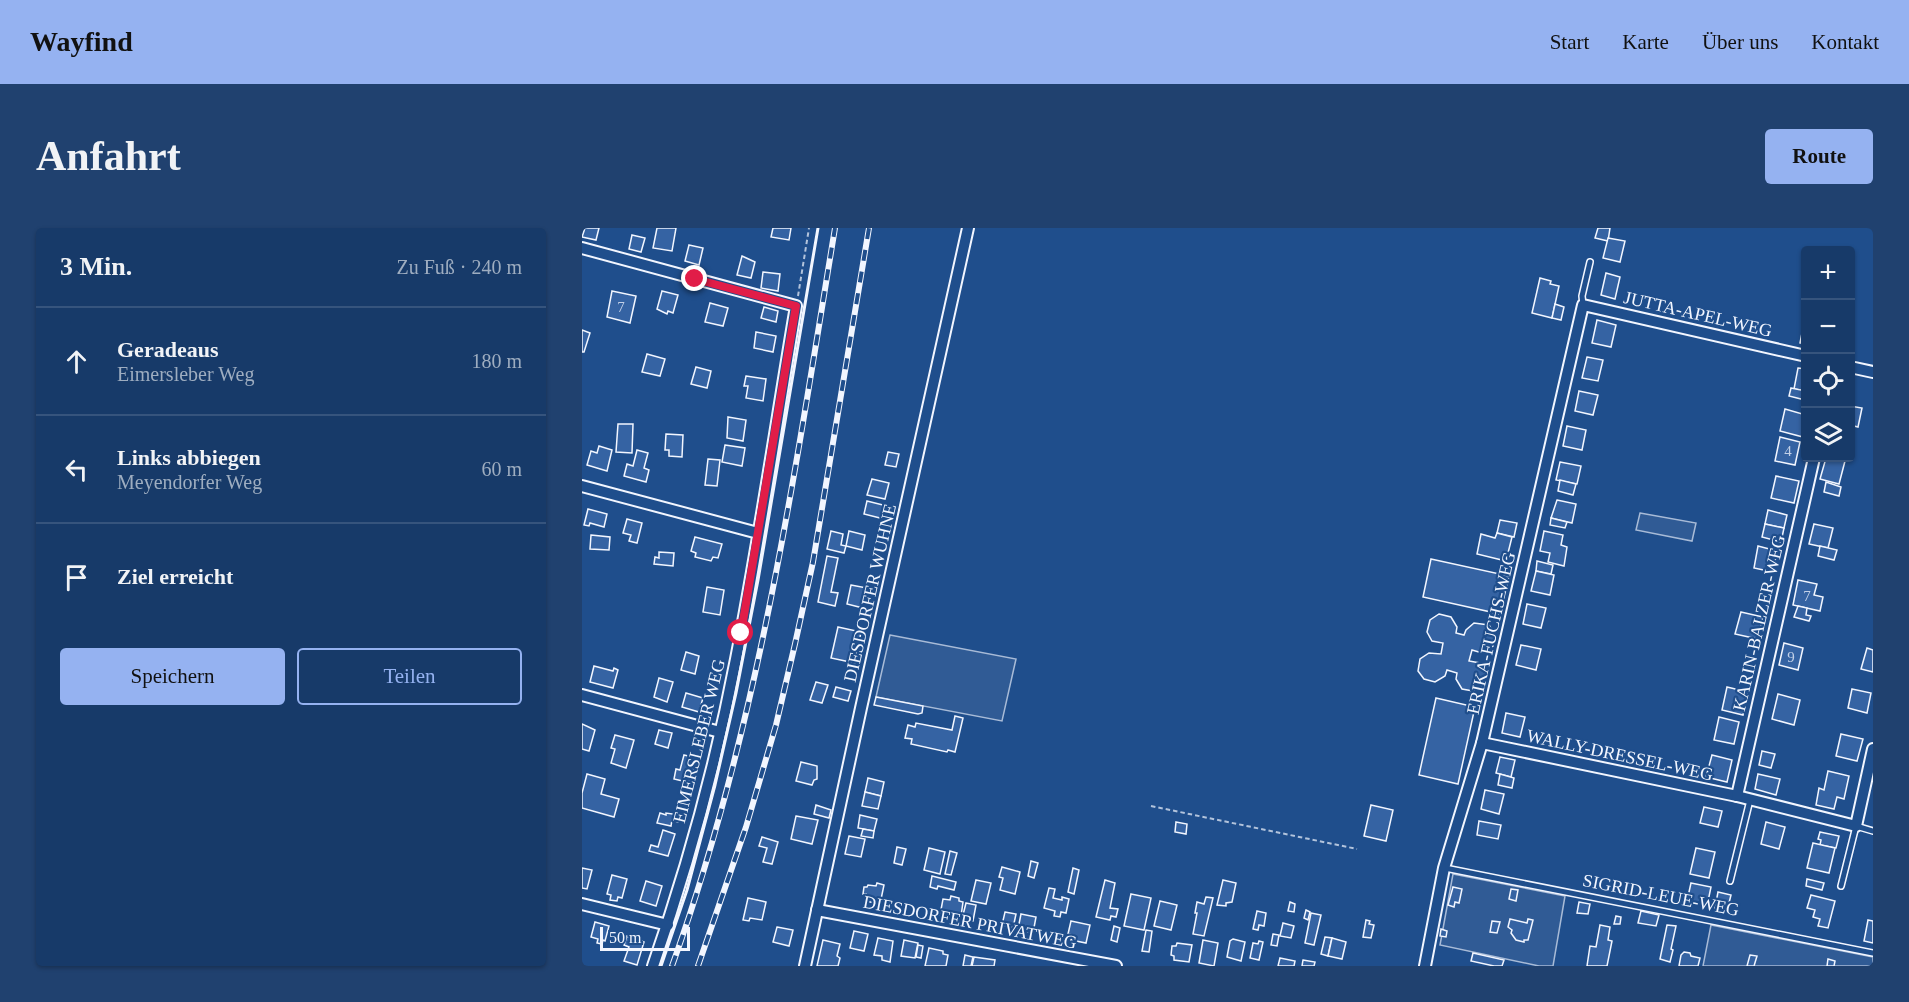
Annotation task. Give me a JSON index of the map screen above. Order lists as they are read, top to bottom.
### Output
{
  "streets": {
    "street": [
      "JUTTA-APEL-WEG",
      "DIESDORFER WUHNE",
      "KARIN-BALZER-WEG",
      "ERIKA-FUCHS-WEG",
      "EIMERSLEBER WEG",
      "WALLY-DRESSEL-WEG",
      "DIESDORFER PRIVATWEG"
    ],
    "lane": ["SIGRID-LEUE-WEG"]
  },
  "crossings": [
    ["JUTTA-APEL-WEG", "ERIKA-FUCHS-WEG"],
    ["DIESDORFER WUHNE", "DIESDORFER PRIVATWEG"],
    ["KARIN-BALZER-WEG", "WALLY-DRESSEL-WEG"],
    ["ERIKA-FUCHS-WEG", "WALLY-DRESSEL-WEG"],
    ["ERIKA-FUCHS-WEG", "SIGRID-LEUE-WEG"]
  ],
  "house_numbers": [
    "7",
    "4",
    "7",
    "9"
  ],
  "scale_bar": "50 m",
  "page": {
    "header": "Wayfind",
    "nav": [
      "Start",
      "Karte",
      "Über uns",
      "Kontakt"
    ],
    "buttons": [
      "Route",
      ["Speichern", "Teilen"]
    ],
    "title": "Anfahrt",
    "heading": ["3 Min.", "Zu Fuß · 240 m"],
    "map_buttons": ["+", "−"],
    "list": [
      ["Geradeaus", "Eimersleber Weg", "180 m"],
      ["Links abbiegen", "Meyendorfer Weg", "60 m"],
      "Ziel erreicht"
    ],
    "scale": "50 m"
  }
}
